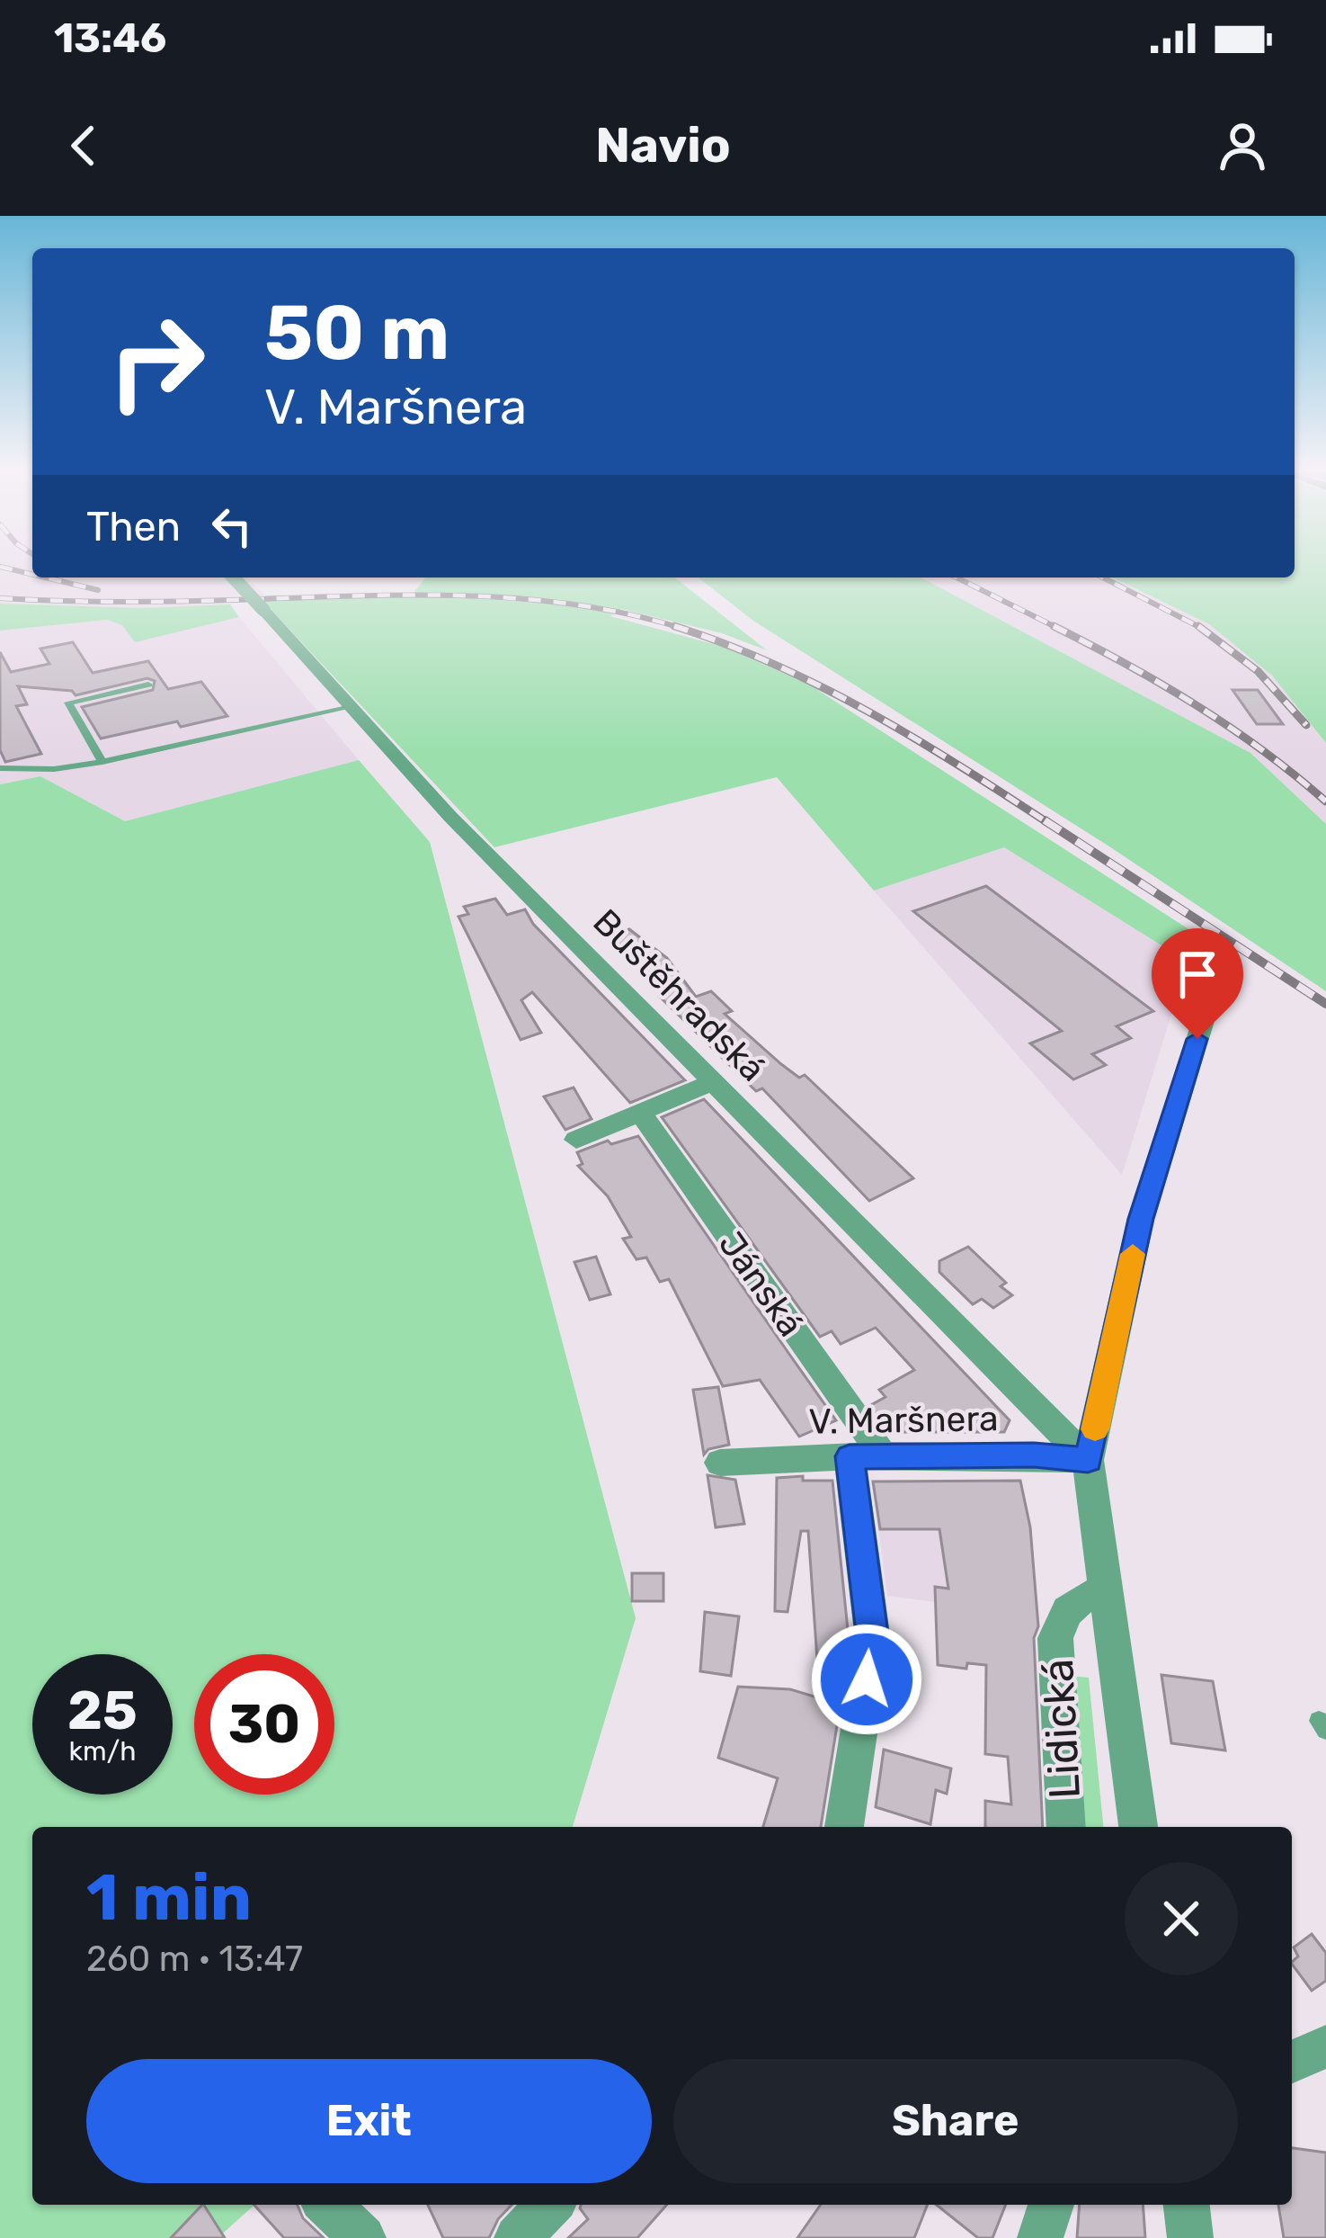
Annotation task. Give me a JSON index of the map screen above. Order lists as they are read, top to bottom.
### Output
{
  "streets": {
    "street": [
      "Buštěhradská",
      "Jánská",
      "V. Maršnera",
      "Lidická"
    ]
  },
  "crossings": [
    ["Buštěhradská", "V. Maršnera"],
    ["Buštěhradská", "Lidická"],
    ["Jánská", "V. Maršnera"],
    ["V. Maršnera", "Lidická"]
  ],
  "page": {
    "status": "13:46",
    "header": "Navio",
    "turn": ["50 m", "V. Maršnera"],
    "then": "Then",
    "speed": "25 km/h",
    "limit": "30",
    "heading": ["1 min", "260 m · 13:47"],
    "buttons": ["Exit", "Share"]
  }
}
